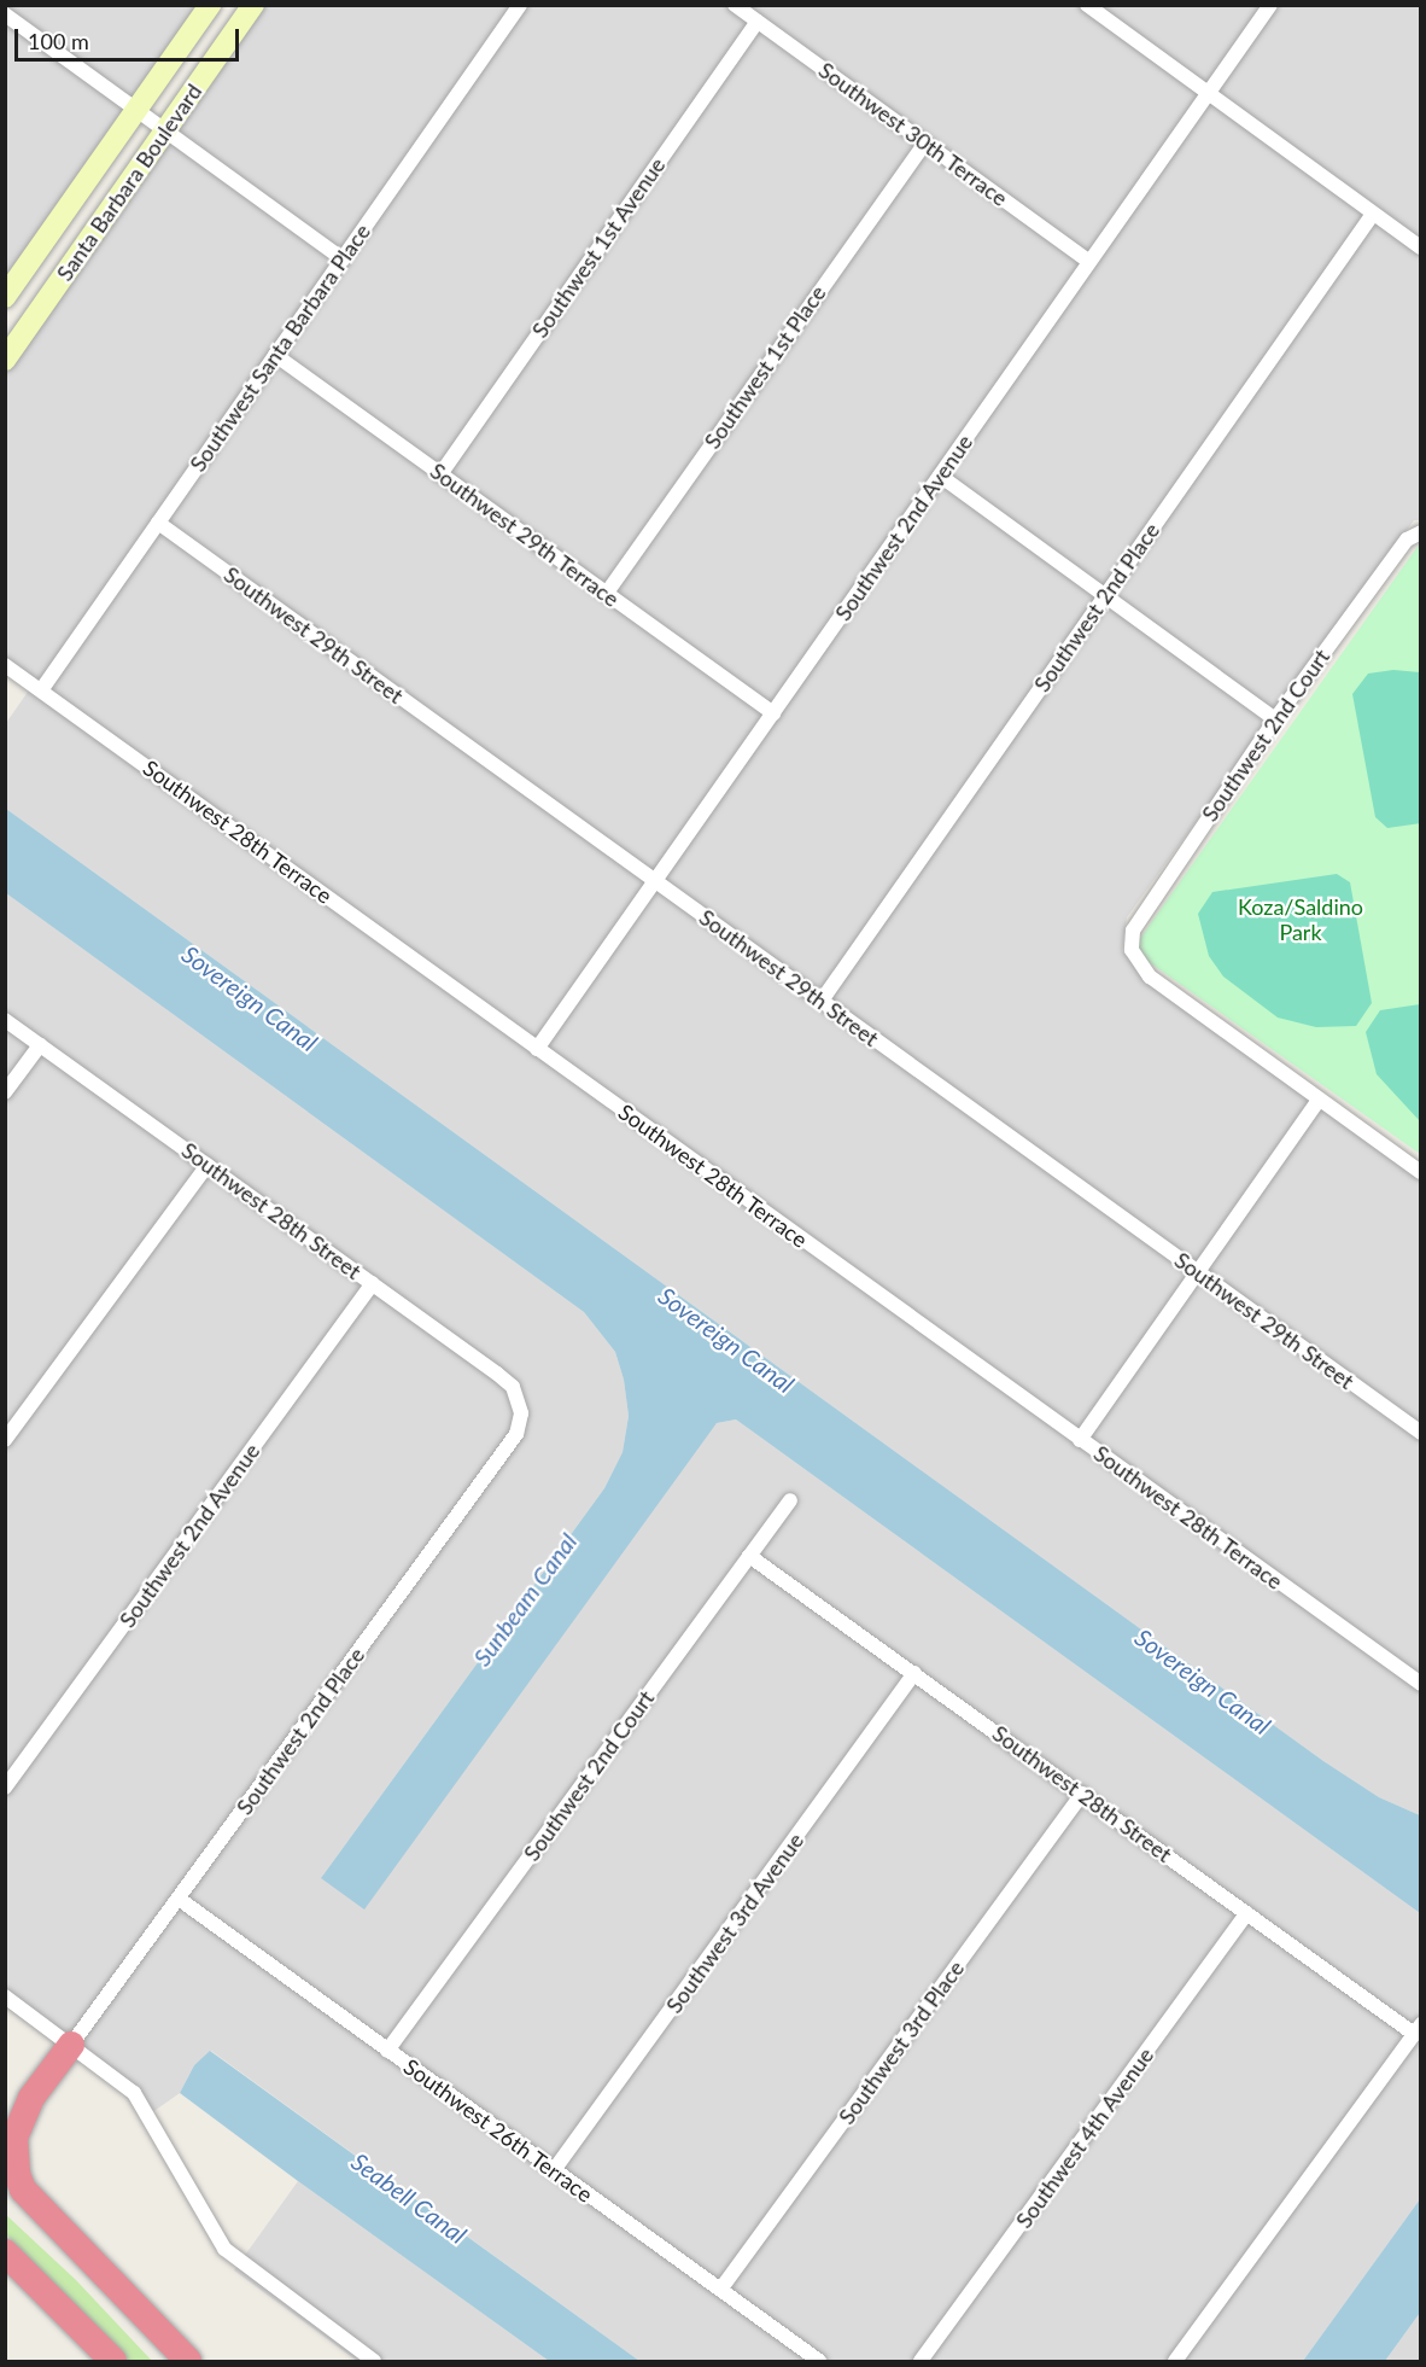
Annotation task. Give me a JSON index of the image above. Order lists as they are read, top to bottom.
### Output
{
  "streets": {
    "main road": ["Santa Barbara Boulevard"],
    "street": [
      "Southwest 30th Terrace",
      "Southwest 1st Avenue",
      "Southwest Santa Barbara Place",
      "Southwest 1st Place",
      "Southwest 2nd Avenue",
      "Southwest 29th Terrace",
      "Southwest 2nd Place",
      "Southwest 29th Street",
      "Southwest 2nd Court",
      "Southwest 28th Terrace",
      "Southwest 28th Street",
      "Southwest 3rd Avenue",
      "Southwest 3rd Place",
      "Southwest 26th Terrace",
      "Southwest 4th Avenue"
    ]
  },
  "crossings": [
    ["Southwest 30th Terrace", "Southwest 1st Avenue"],
    ["Southwest 30th Terrace", "Southwest 1st Place"],
    ["Southwest 30th Terrace", "Southwest 2nd Avenue"],
    ["Southwest 1st Avenue", "Southwest 29th Terrace"],
    ["Southwest Santa Barbara Place", "Southwest 29th Terrace"],
    ["Southwest Santa Barbara Place", "Southwest 29th Street"],
    ["Southwest Santa Barbara Place", "Southwest 28th Terrace"],
    ["Southwest 1st Place", "Southwest 29th Terrace"],
    ["Southwest 2nd Avenue", "Southwest 29th Terrace"],
    ["Southwest 2nd Avenue", "Southwest 29th Street"],
    ["Southwest 2nd Avenue", "Southwest 28th Terrace"],
    ["Southwest 2nd Avenue", "Southwest 28th Street"],
    ["Southwest 2nd Place", "Southwest 29th Street"],
    ["Southwest 2nd Place", "Southwest 28th Street"],
    ["Southwest 2nd Place", "Southwest 26th Terrace"],
    ["Southwest 2nd Court", "Southwest 28th Street"],
    ["Southwest 2nd Court", "Southwest 26th Terrace"],
    ["Southwest 28th Street", "Southwest 3rd Avenue"],
    ["Southwest 28th Street", "Southwest 3rd Place"],
    ["Southwest 28th Street", "Southwest 4th Avenue"],
    ["Southwest 3rd Avenue", "Southwest 26th Terrace"],
    ["Southwest 3rd Place", "Southwest 26th Terrace"]
  ],
  "water": ["Sovereign Canal", "Sunbeam Canal", "Seabell Canal"],
  "parks": ["Koza/Saldino Park"],
  "scale_bar": "100 m"
}
